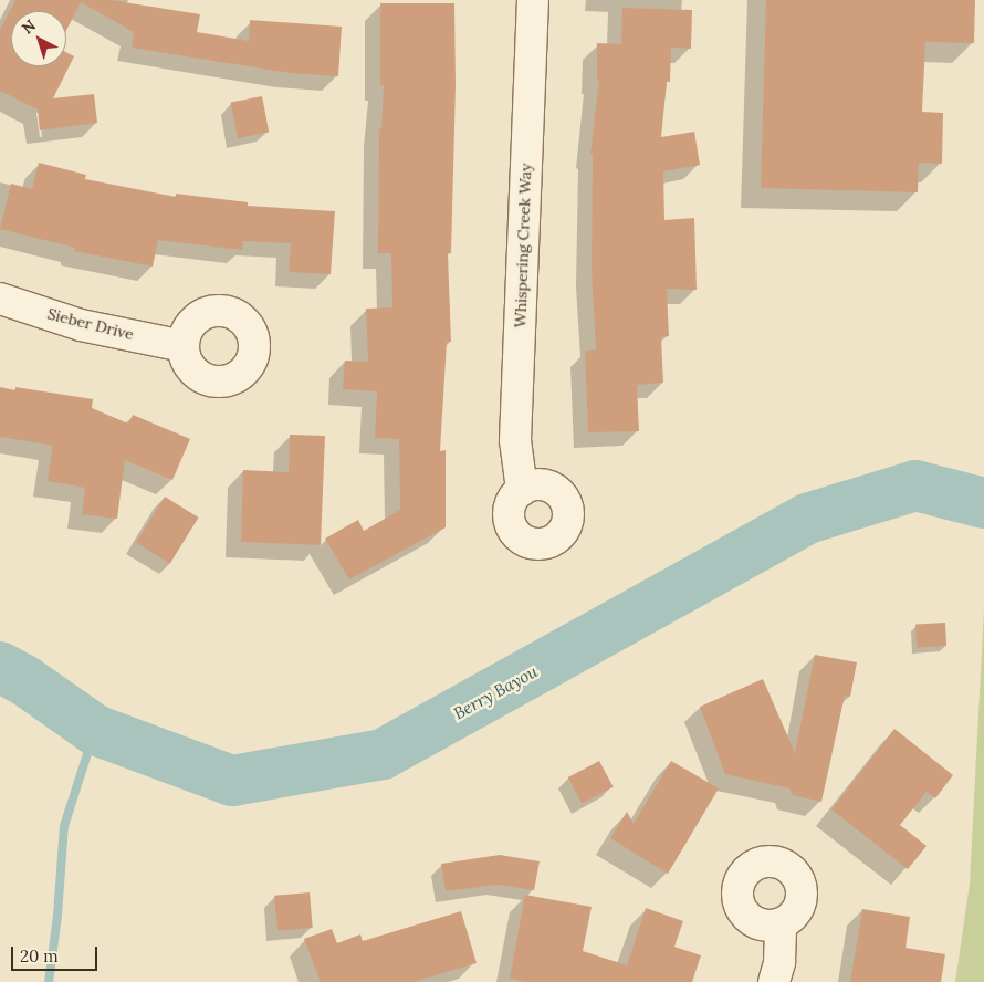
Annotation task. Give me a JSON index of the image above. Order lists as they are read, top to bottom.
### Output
{
  "streets": {
    "street": ["Whispering Creek Way", "Sieber Drive"]
  },
  "water": ["Berry Bayou"],
  "scale_bar": "20 m",
  "north": "top left"
}
